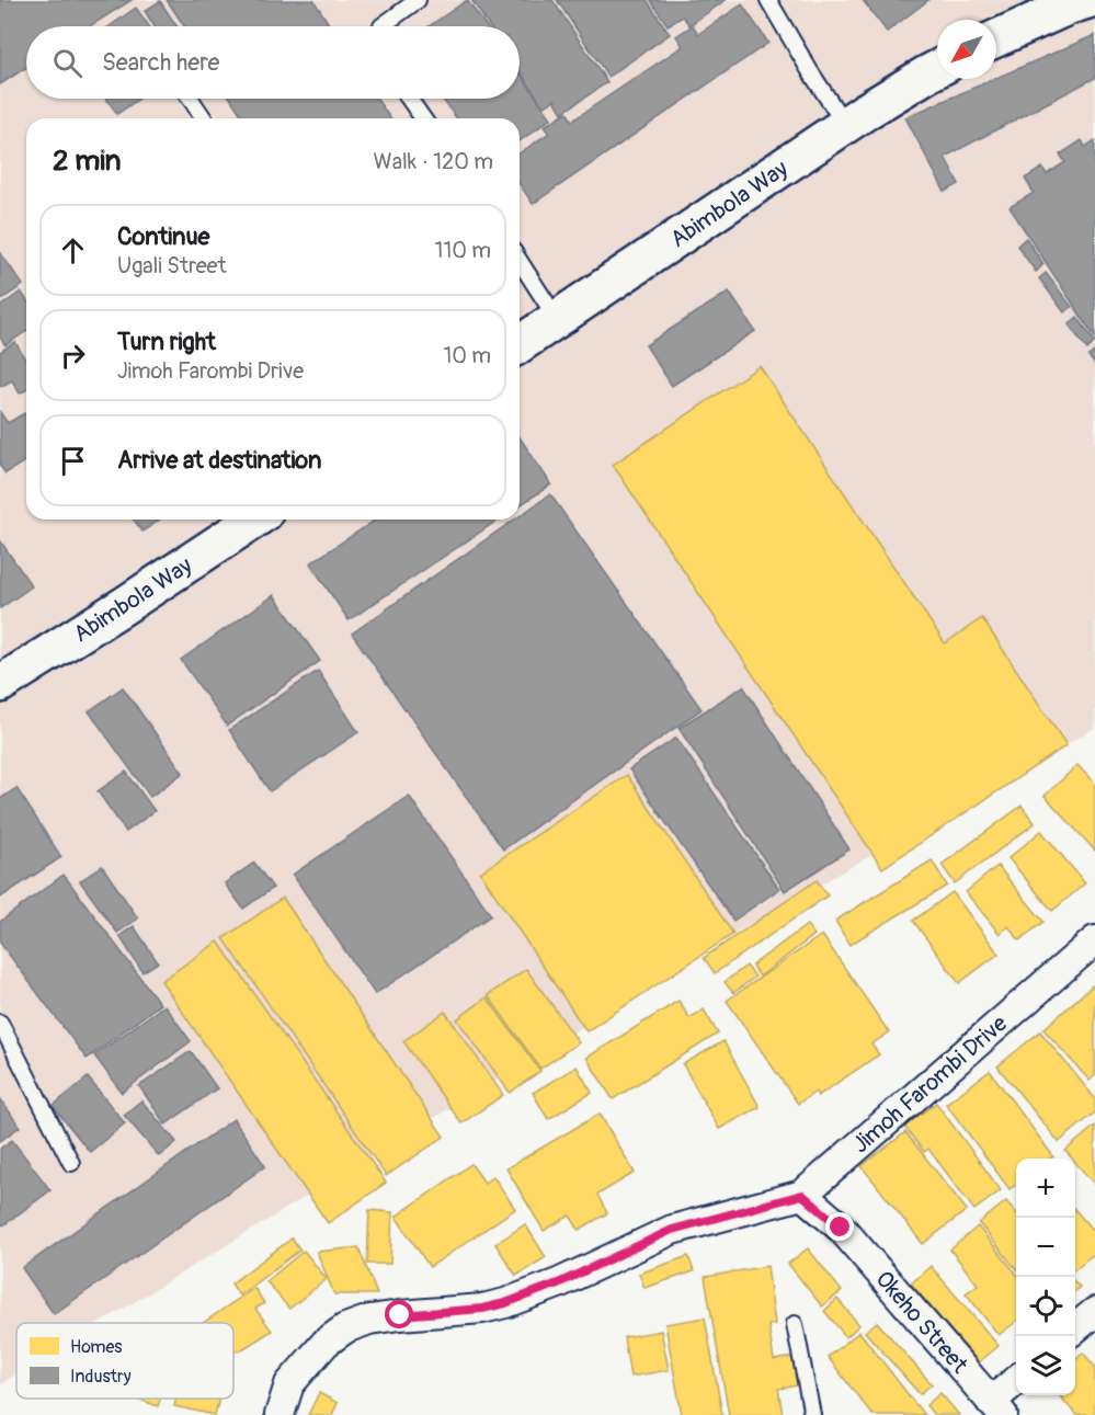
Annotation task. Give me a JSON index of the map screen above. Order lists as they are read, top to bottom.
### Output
{
  "streets": {
    "street": ["Abimbola Way", "Jimoh Farombi Drive", "Okeho Street"]
  },
  "crossings": [
    ["Jimoh Farombi Drive", "Okeho Street"]
  ],
  "legend": ["Homes", "Industry"],
  "north": "bottom left",
  "page": {
    "search": "Search here",
    "heading": ["2 min", "Walk · 120 m"],
    "list": [
      ["Continue", "Ugali Street", "110 m"],
      ["Turn right", "Jimoh Farombi Drive", "10 m"],
      "Arrive at destination"
    ],
    "map_buttons": ["+", "−"]
  }
}
